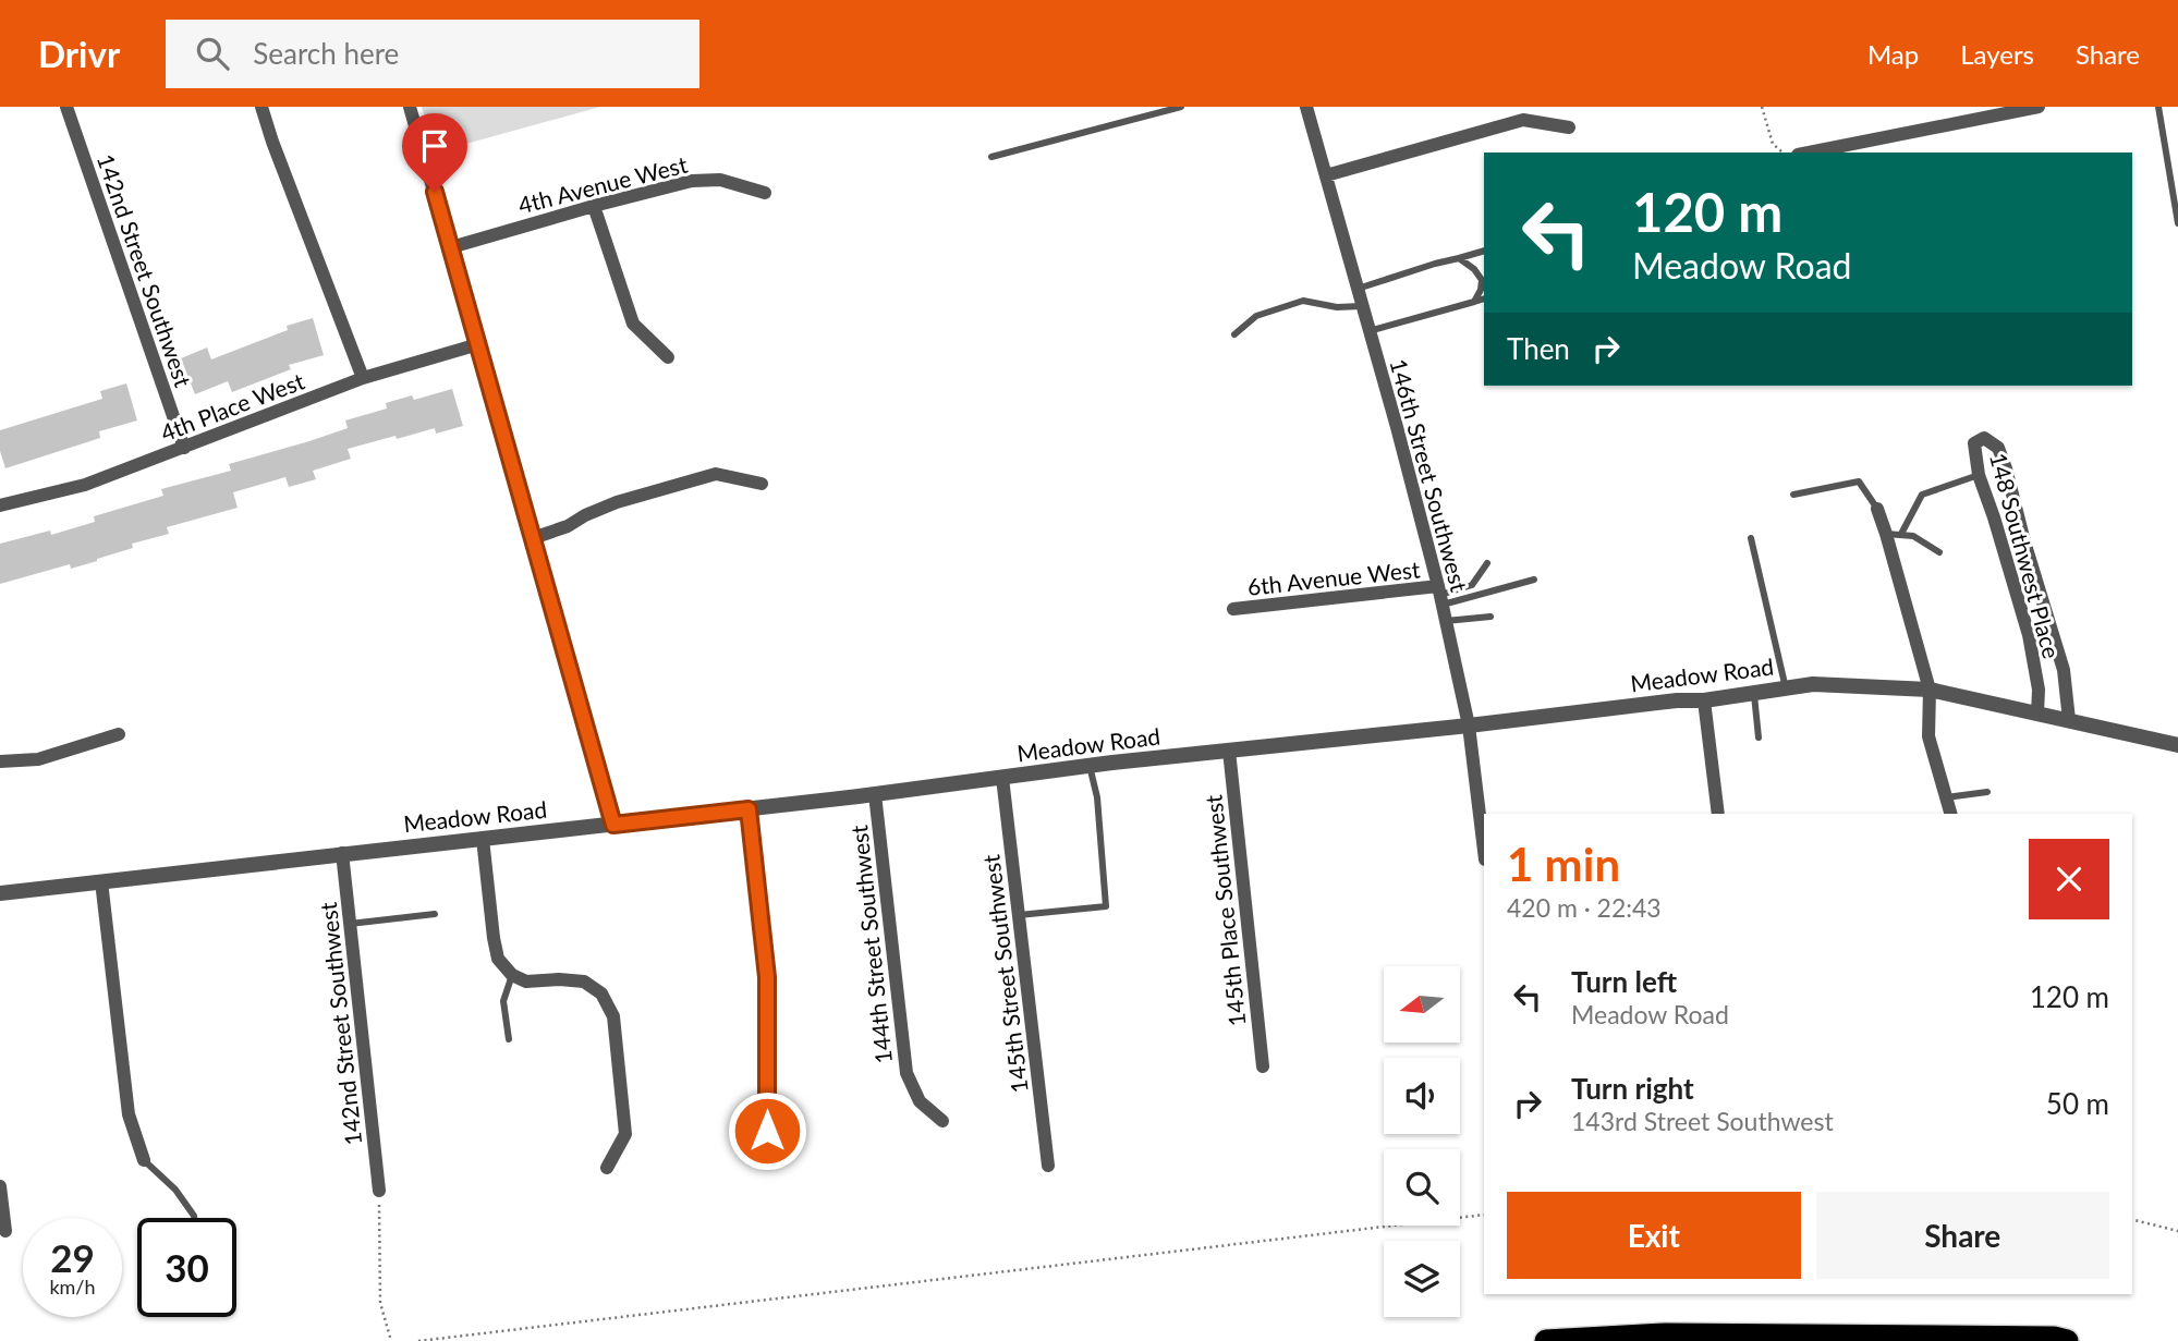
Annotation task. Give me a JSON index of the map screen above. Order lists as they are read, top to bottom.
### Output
{
  "streets": {
    "street": [
      "4th Avenue West",
      "142nd Street Southwest",
      "4th Place West",
      "146th Street Southwest",
      "148 Southwest Place",
      "6th Avenue West",
      "Meadow Road",
      "145th Place Southwest",
      "144th Street Southwest",
      "145th Street Southwest"
    ]
  },
  "crossings": [
    ["142nd Street Southwest", "4th Place West"],
    ["142nd Street Southwest", "Meadow Road"],
    ["146th Street Southwest", "6th Avenue West"],
    ["146th Street Southwest", "Meadow Road"],
    ["148 Southwest Place", "Meadow Road"],
    ["Meadow Road", "145th Place Southwest"],
    ["Meadow Road", "144th Street Southwest"],
    ["Meadow Road", "145th Street Southwest"]
  ],
  "north": "left",
  "page": {
    "header": "Drivr",
    "search": "Search here",
    "nav": ["Map", "Layers", "Share"],
    "turn": ["120 m", "Meadow Road"],
    "then": "Then",
    "heading": ["1 min", "420 m · 22:43"],
    "list": [
      {
        "name": "Turn left",
        "note": "Meadow Road",
        "value": "120 m"
      },
      {
        "name": "Turn right",
        "note": "143rd Street Southwest",
        "value": "50 m"
      }
    ],
    "buttons": ["Exit", "Share"],
    "speed": "29 km/h",
    "limit": "30"
  }
}
